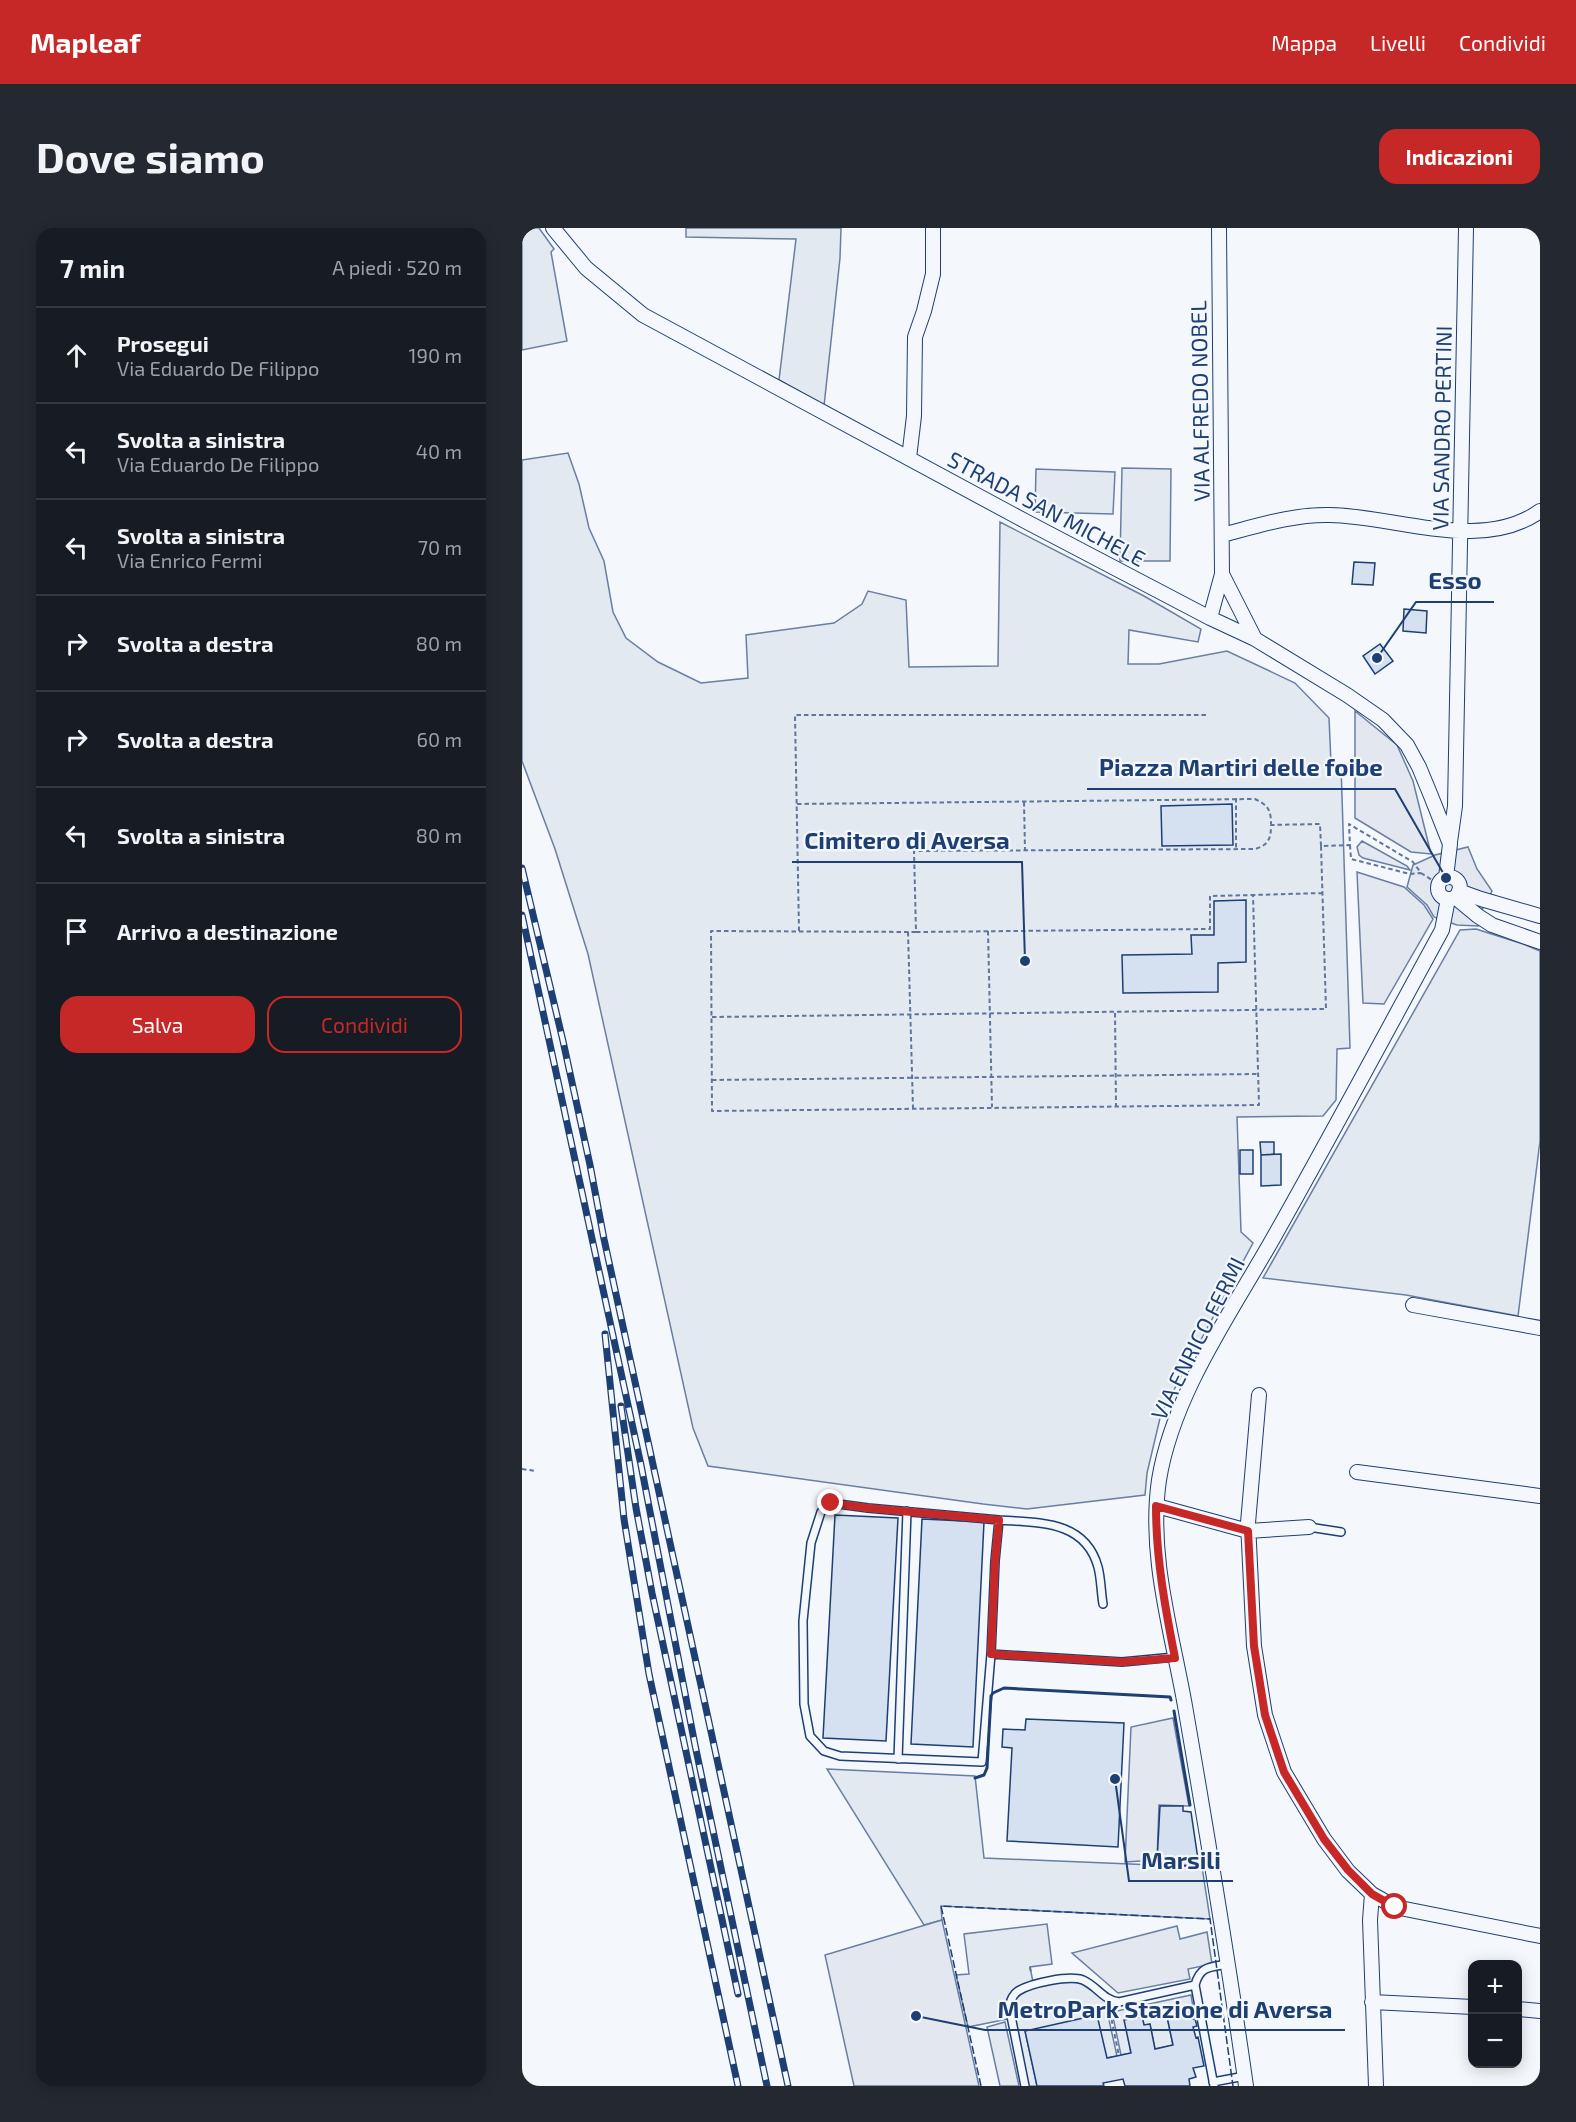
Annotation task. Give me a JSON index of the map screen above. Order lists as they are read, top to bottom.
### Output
{
  "streets": {
    "street": [
      "VIA ALFREDO NOBEL",
      "VIA SANDRO PERTINI",
      "STRADA SAN MICHELE",
      "VIA ENRICO FERMI"
    ]
  },
  "crossings": [
    ["VIA ALFREDO NOBEL", "STRADA SAN MICHELE"],
    ["VIA SANDRO PERTINI", "STRADA SAN MICHELE"]
  ],
  "places": [
    "Esso",
    "Piazza Martiri delle foibe",
    "Cimitero di Aversa",
    "Marsili",
    "MetroPark Stazione di Aversa"
  ],
  "page": {
    "header": "Mapleaf",
    "nav": ["Mappa", "Livelli", "Condividi"],
    "buttons": [
      "Indicazioni",
      ["Salva", "Condividi"]
    ],
    "title": "Dove siamo",
    "heading": ["7 min", "A piedi · 520 m"],
    "list": [
      ["Prosegui", "Via Eduardo De Filippo", "190 m"],
      ["Svolta a sinistra", "Via Eduardo De Filippo", "40 m"],
      ["Svolta a sinistra", "Via Enrico Fermi", "70 m"],
      ["Svolta a destra", "80 m"],
      ["Svolta a destra", "60 m"],
      ["Svolta a sinistra", "80 m"],
      "Arrivo a destinazione"
    ],
    "map_buttons": ["+", "−"]
  }
}
